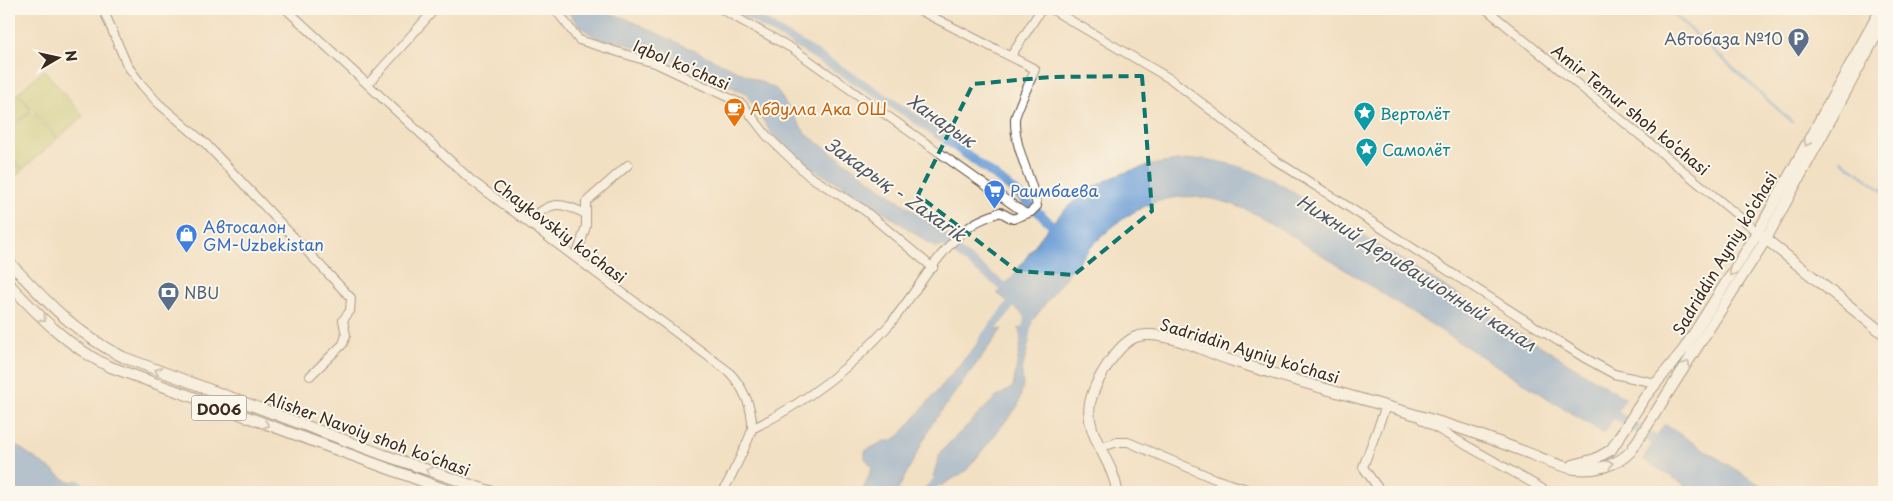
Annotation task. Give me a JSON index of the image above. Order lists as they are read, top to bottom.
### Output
{
  "streets": {
    "main road": ["Sadriddin Ayniy ko‘chasi", "D006", "Alisher Navoiy shoh koʻchasi"],
    "street": ["Iqbol koʻchasi", "Amir Temur shoh ko‘chasi", "Chaykovskiy ko‘chasi"]
  },
  "crossings": [
    ["Amir Temur shoh ko‘chasi", "Sadriddin Ayniy ko‘chasi"]
  ],
  "water": ["Ханарык", "Закарық - Zaxarik", "Нижний Деривационный канал"],
  "places": {
    "parking": ["Автобаза №10"],
    "cafe": ["Абдулла Ака ОШ"],
    "place": ["Вертолёт", "Самолёт"],
    "supermarket": ["Раимбаева"],
    "shop": ["Автосалон GM-Uzbekistan"],
    "bank": ["NBU"]
  },
  "north": "right"
}
